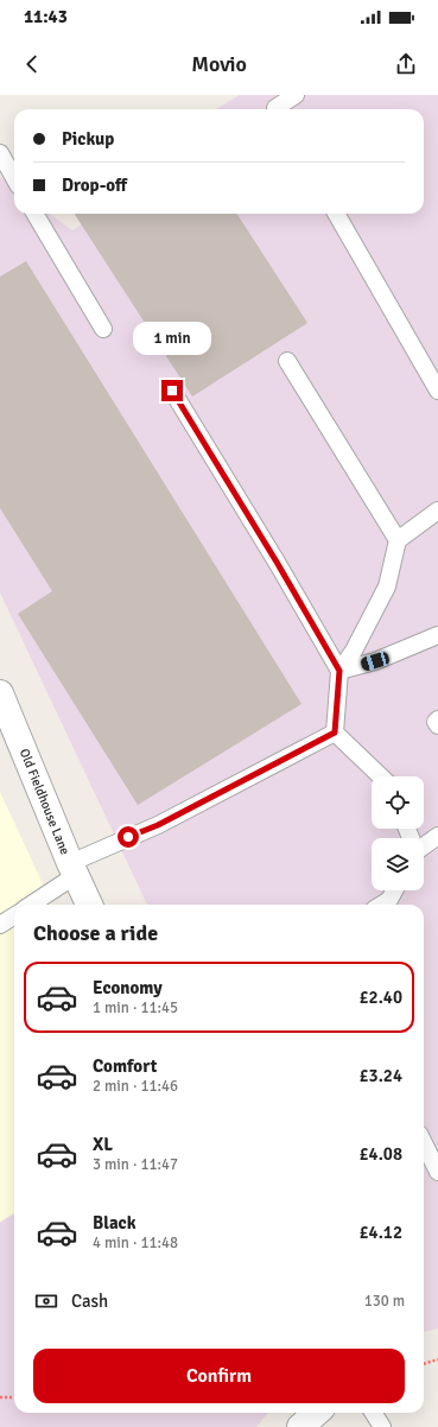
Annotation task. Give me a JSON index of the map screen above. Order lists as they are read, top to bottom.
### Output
{
  "streets": {
    "street": ["Old Fieldhouse Lane"]
  },
  "page": {
    "status": "11:43",
    "header": "Movio",
    "banner": ["Pickup", "Drop-off"],
    "bubble": "1 min",
    "heading": "Choose a ride",
    "list": [
      {
        "name": "Economy",
        "note": "1 min · 11:45",
        "value": "£2.40"
      },
      {
        "name": "Comfort",
        "note": "2 min · 11:46",
        "value": "£3.24"
      },
      {
        "name": "XL",
        "note": "3 min · 11:47",
        "value": "£4.08"
      },
      {
        "name": "Black",
        "note": "4 min · 11:48",
        "value": "£4.12"
      }
    ],
    "pay": ["Cash", "130 m"],
    "buttons": "Confirm"
  }
}
